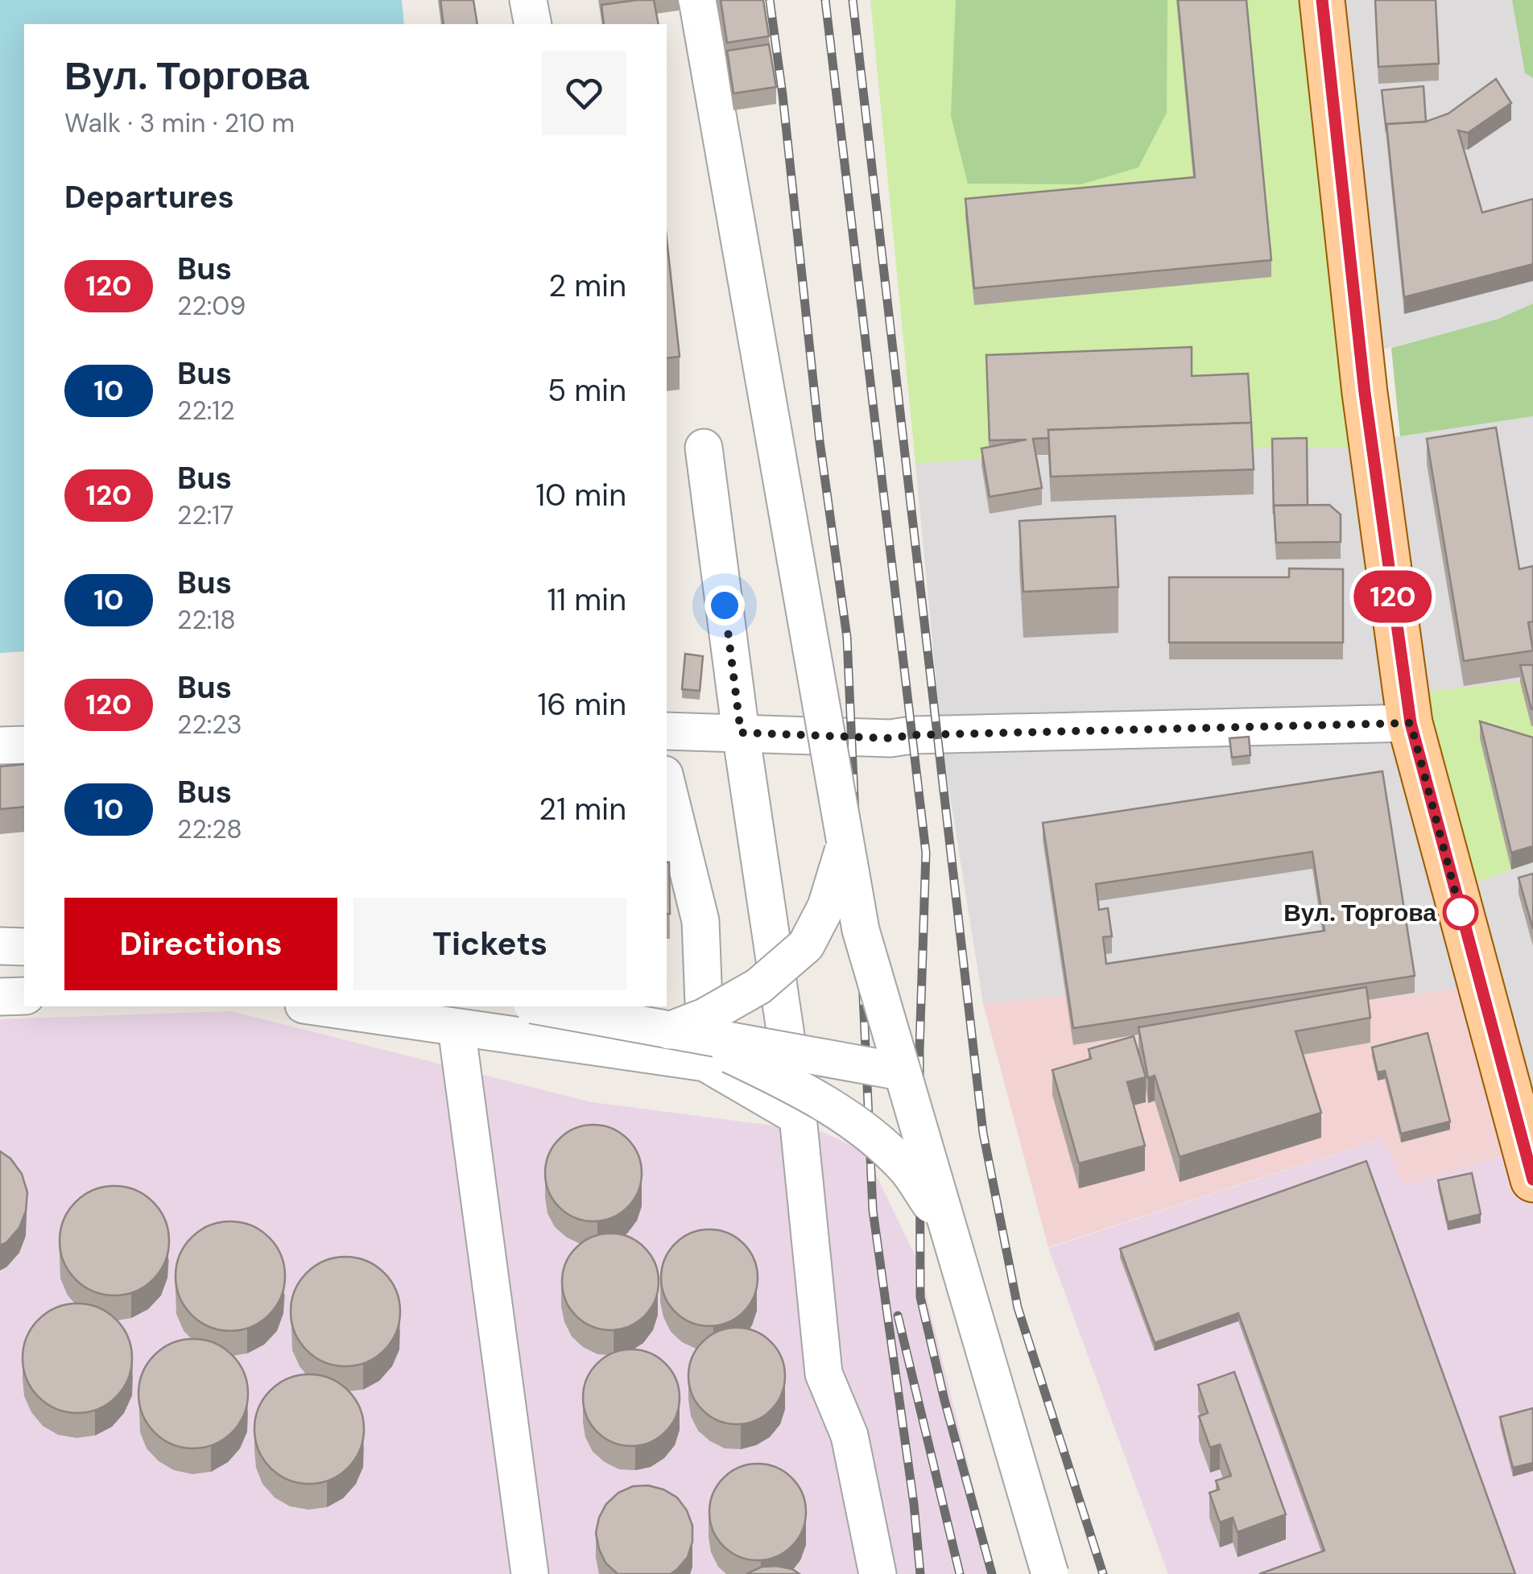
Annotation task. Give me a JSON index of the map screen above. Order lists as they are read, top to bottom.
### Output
{
  "places": ["Вул. Торгова"],
  "lines": ["bus line 120"],
  "page": {
    "on_map": "120",
    "heading": [
      ["Вул. Торгова", "Walk · 3 min · 210 m"],
      "Departures"
    ],
    "list": [
      {
        "mark": "120",
        "name": "Bus",
        "note": "22:09",
        "value": "2 min"
      },
      {
        "mark": "10",
        "name": "Bus",
        "note": "22:12",
        "value": "5 min"
      },
      {
        "mark": "120",
        "name": "Bus",
        "note": "22:17",
        "value": "10 min"
      },
      {
        "mark": "10",
        "name": "Bus",
        "note": "22:18",
        "value": "11 min"
      },
      {
        "mark": "120",
        "name": "Bus",
        "note": "22:23",
        "value": "16 min"
      },
      {
        "mark": "10",
        "name": "Bus",
        "note": "22:28",
        "value": "21 min"
      }
    ],
    "buttons": ["Directions", "Tickets"]
  }
}
